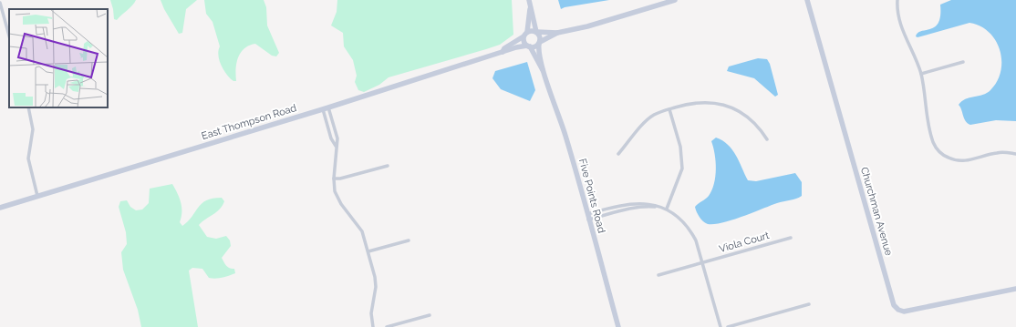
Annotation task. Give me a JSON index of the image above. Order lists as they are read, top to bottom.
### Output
{
  "streets": {
    "street": [
      "East Thompson Road",
      "Five Points Road",
      "Churchman Avenue",
      "Viola Court"
    ]
  },
  "crossings": [
    ["East Thompson Road", "Five Points Road"]
  ]
}
